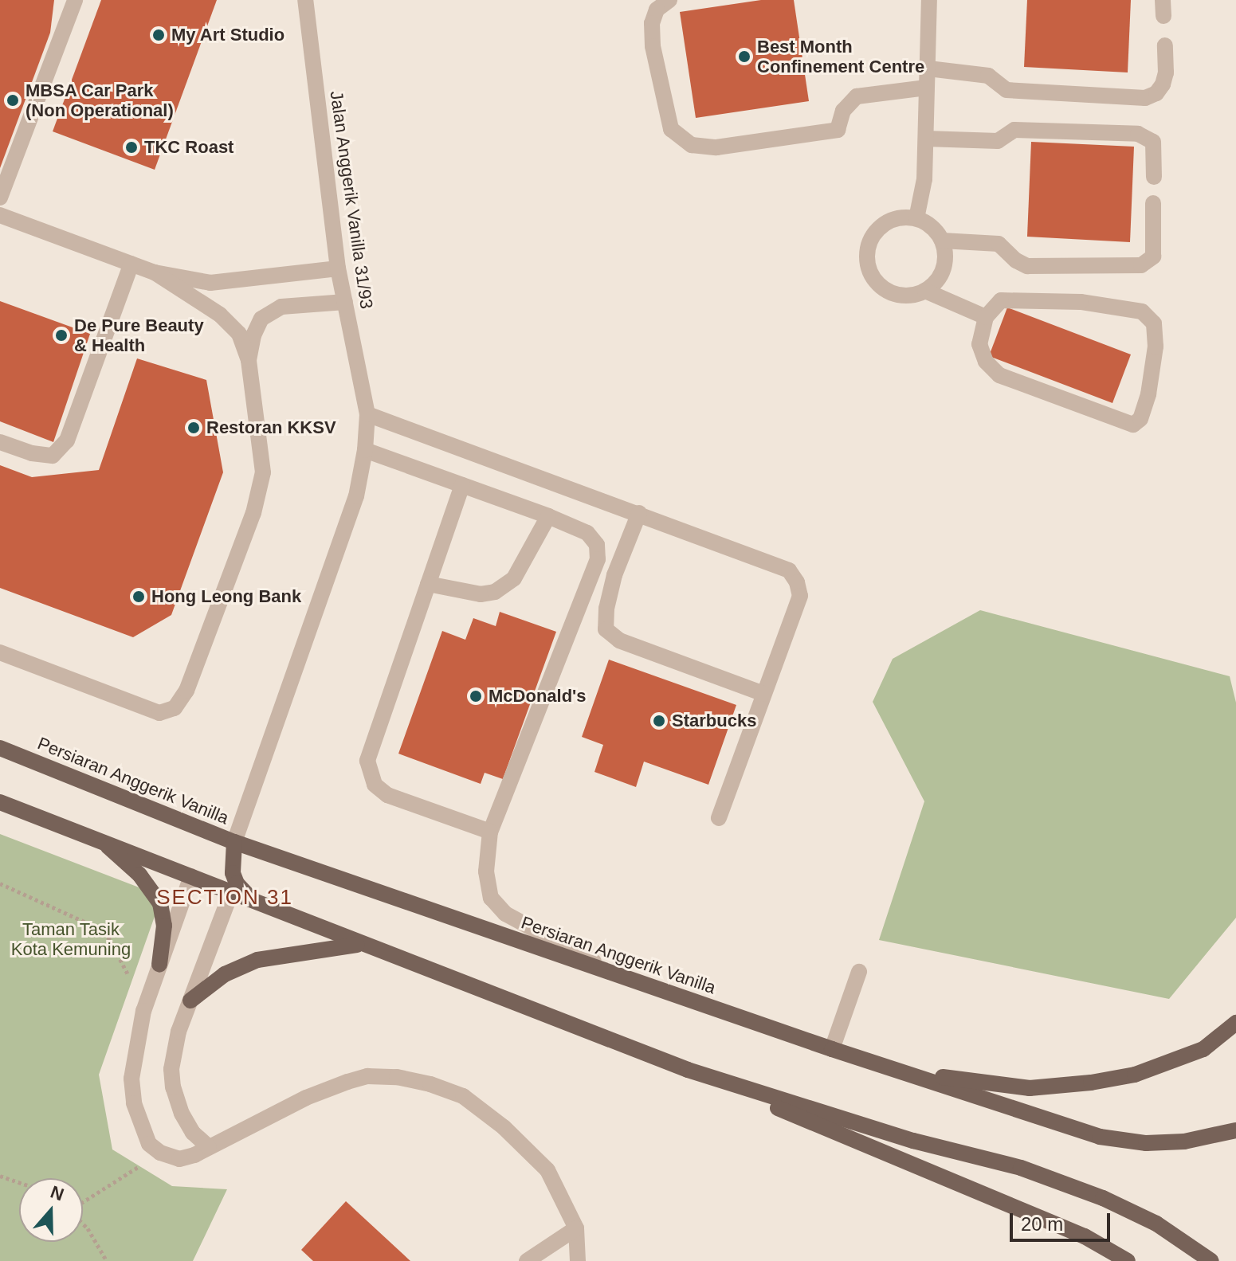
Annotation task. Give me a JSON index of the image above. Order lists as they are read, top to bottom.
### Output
{
  "streets": {
    "main road": ["Persiaran Anggerik Vanilla"],
    "street": ["Jalan Anggerik Vanilla 31/93"]
  },
  "crossings": [
    ["Jalan Anggerik Vanilla 31/93", "Persiaran Anggerik Vanilla"]
  ],
  "districts": ["SECTION 31"],
  "parks": ["Taman Tasik Kota Kemuning"],
  "places": [
    "My Art Studio",
    "Best Month Confinement Centre",
    "MBSA Car Park (Non Operational)",
    "TKC Roast",
    "De Pure Beauty & Health",
    "Restoran KKSV",
    "Hong Leong Bank",
    "McDonald's",
    "Starbucks"
  ],
  "scale_bar": "20 m",
  "north": "top"
}
